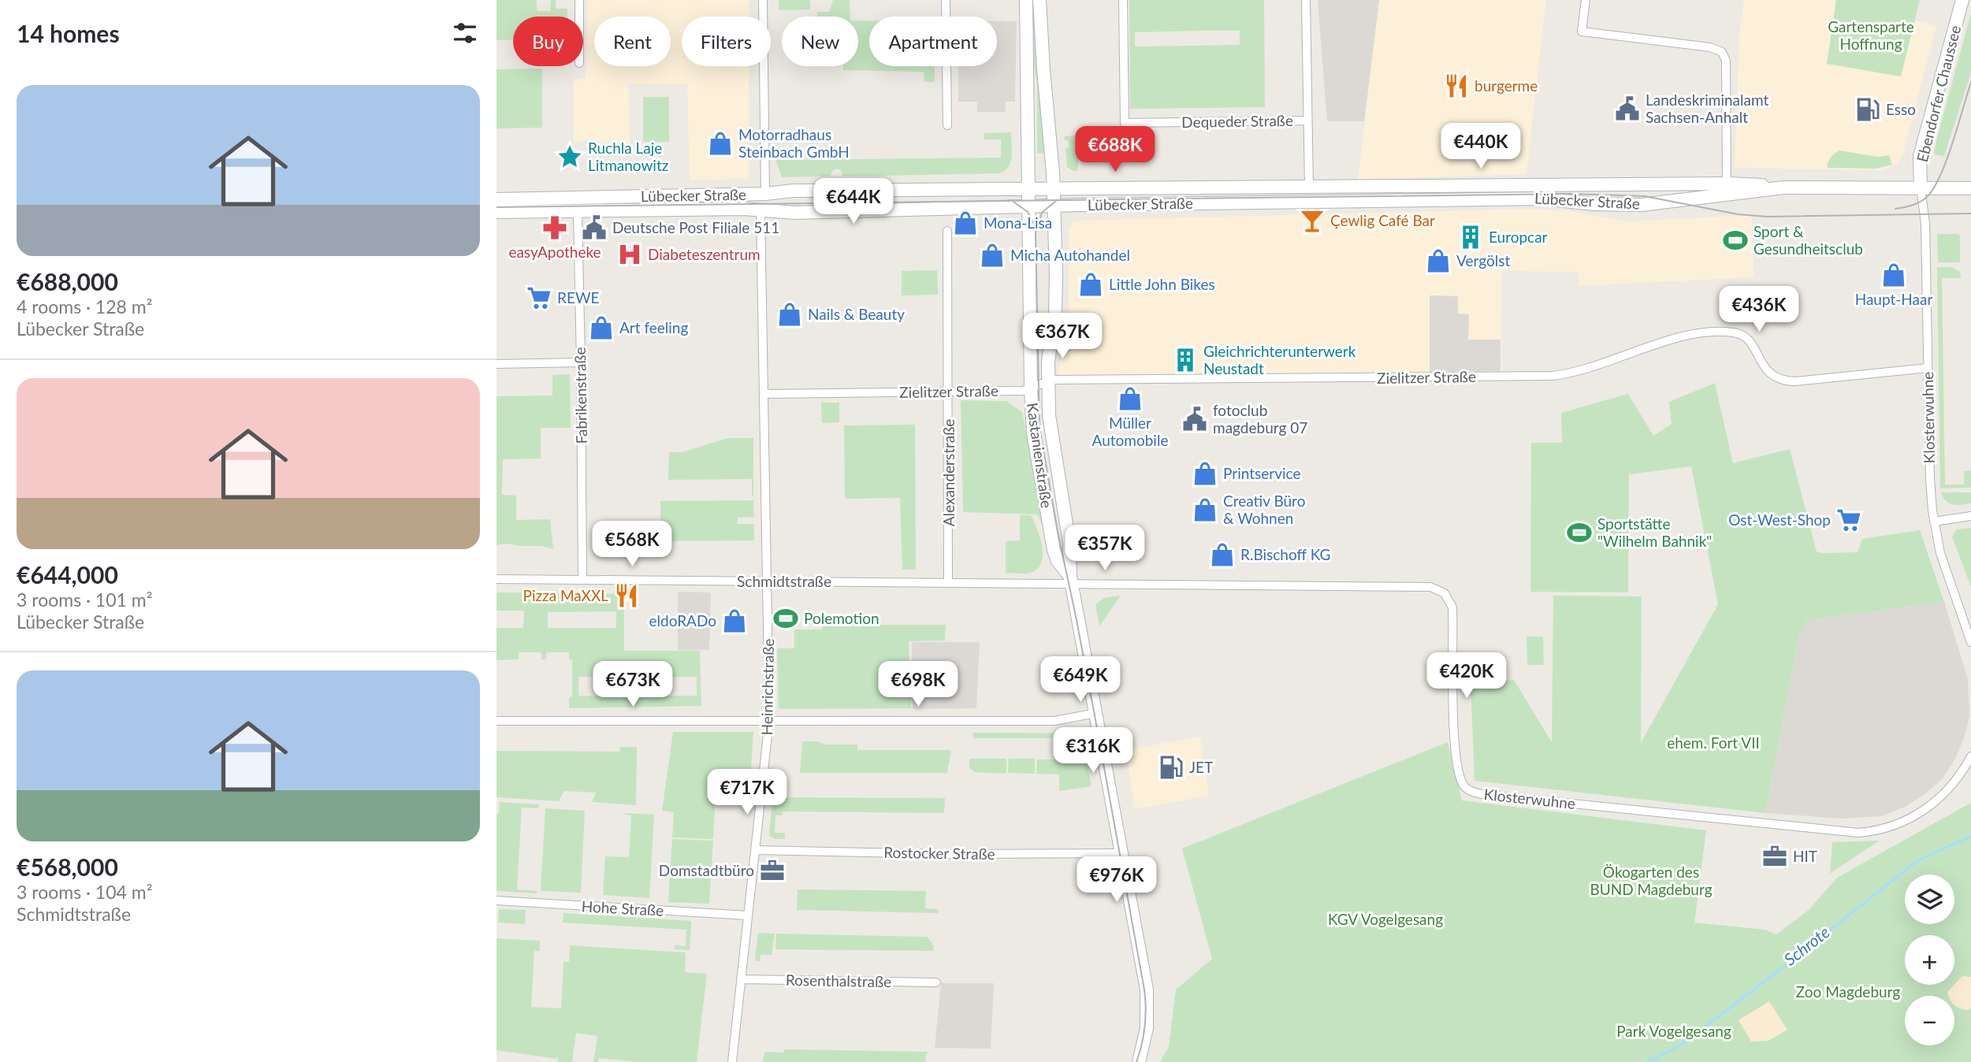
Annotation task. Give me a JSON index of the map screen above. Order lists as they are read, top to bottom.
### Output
{
  "streets": {
    "main road": ["Ebendorfer Chaussee", "Lübecker Straße", "Kastanienstraße"],
    "street": [
      "Dequeder Straße",
      "Zielitzer Straße",
      "Fabrikenstraße",
      "Klosterwuhne",
      "Alexanderstraße",
      "Schmidtstraße",
      "Heinrichstraße",
      "Rostocker Straße",
      "Hohe Straße",
      "Rosenthalstraße"
    ]
  },
  "crossings": [
    ["Ebendorfer Chaussee", "Lübecker Straße"],
    ["Ebendorfer Chaussee", "Klosterwuhne"],
    ["Lübecker Straße", "Fabrikenstraße"],
    ["Lübecker Straße", "Klosterwuhne"],
    ["Lübecker Straße", "Kastanienstraße"],
    ["Lübecker Straße", "Heinrichstraße"],
    ["Zielitzer Straße", "Klosterwuhne"],
    ["Zielitzer Straße", "Kastanienstraße"],
    ["Zielitzer Straße", "Alexanderstraße"],
    ["Zielitzer Straße", "Heinrichstraße"],
    ["Fabrikenstraße", "Schmidtstraße"],
    ["Klosterwuhne", "Kastanienstraße"],
    ["Klosterwuhne", "Schmidtstraße"],
    ["Kastanienstraße", "Schmidtstraße"],
    ["Kastanienstraße", "Rostocker Straße"],
    ["Alexanderstraße", "Schmidtstraße"],
    ["Schmidtstraße", "Heinrichstraße"],
    ["Heinrichstraße", "Rostocker Straße"],
    ["Heinrichstraße", "Hohe Straße"],
    ["Heinrichstraße", "Rosenthalstraße"]
  ],
  "water": ["Schrote"],
  "parks": [
    "Gartensparte Hoffnung",
    "ehem. Fort VII",
    "Ökogarten des BUND Magdeburg",
    "KGV Vogelgesang",
    "Zoo Magdeburg",
    "Park Vogelgesang"
  ],
  "places": {
    "restaurant": ["burgerme", "Pizza MaXXL"],
    "public building": ["Landeskriminalamt Sachsen-Anhalt", "Deutsche Post Filiale 511", "fotoclub magdeburg 07"],
    "fuel station": ["Esso", "JET"],
    "shop": [
      "Motorradhaus Steinbach GmbH",
      "Mona-Lisa",
      "Micha Autohandel",
      "Vergölst",
      "Haupt-Haar",
      "Little John Bikes",
      "Nails & Beauty",
      "Art feeling",
      "Müller Automobile",
      "Printservice",
      "Creativ Büro & Wohnen",
      "R.Bischoff KG",
      "eldoRADo"
    ],
    "place": ["Ruchla Laje Litmanowitz"],
    "bar": ["Çewlig Café Bar"],
    "pharmacy": ["easyApotheke"],
    "building": ["Europcar", "Gleichrichterunterwerk Neustadt"],
    "sports": ["Sport & Gesundheitsclub", "Sportstätte \"Wilhelm Bahnik\"", "Polemotion"],
    "hospital": ["Diabeteszentrum"],
    "supermarket": ["REWE", "Ost-West-Shop"],
    "office": ["HIT", "Domstadtbüro"]
  },
  "page": {
    "heading": "14 homes",
    "chip": [
      "Buy",
      "Rent",
      "Filters",
      "New",
      "Apartment"
    ],
    "list": [
      {
        "name": "€688,000",
        "note": "4 rooms · 128 m² · Lübecker Straße"
      },
      {
        "name": "€644,000",
        "note": "3 rooms · 101 m² · Lübecker Straße"
      },
      {
        "name": "€568,000",
        "note": "3 rooms · 104 m² · Schmidtstraße"
      }
    ],
    "price": [
      "€440K",
      "€688K",
      "€644K",
      "€436K",
      "€367K",
      "€568K",
      "€357K",
      "€420K",
      "€649K",
      "€673K",
      "€698K",
      "€316K",
      "€717K",
      "€976K"
    ],
    "map_buttons": ["+", "−"]
  }
}
